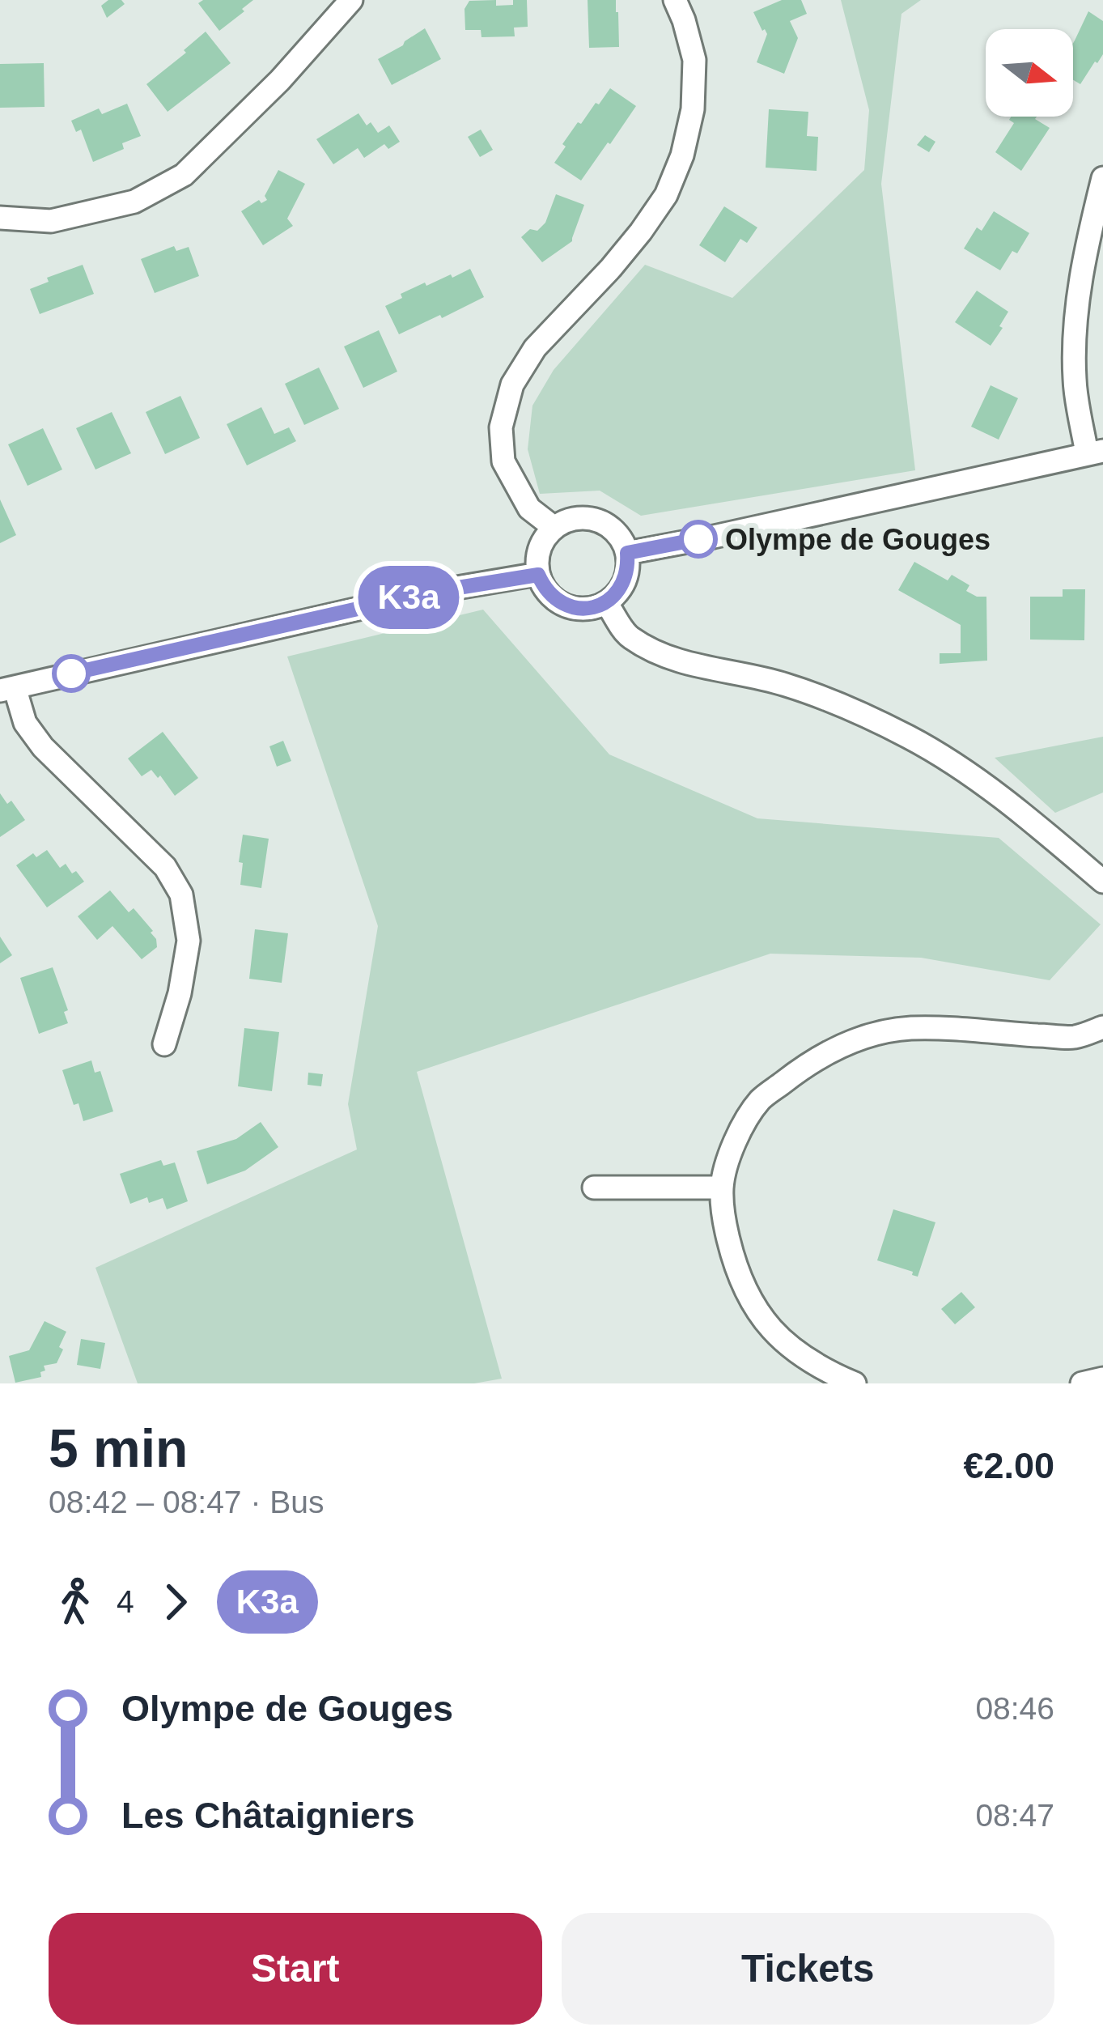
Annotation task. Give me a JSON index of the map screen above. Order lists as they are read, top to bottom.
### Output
{
  "places": ["Olympe de Gouges"],
  "lines": ["bus line K3a"],
  "north": "right",
  "page": {
    "on_map": "K3a",
    "heading": ["5 min", "08:42 – 08:47 · Bus", "€2.00"],
    "legs": ["4", "K3a"],
    "list": [
      {
        "name": "Olympe de Gouges",
        "value": "08:46"
      },
      {
        "name": "Les Châtaigniers",
        "value": "08:47"
      }
    ],
    "buttons": ["Start", "Tickets"]
  }
}
